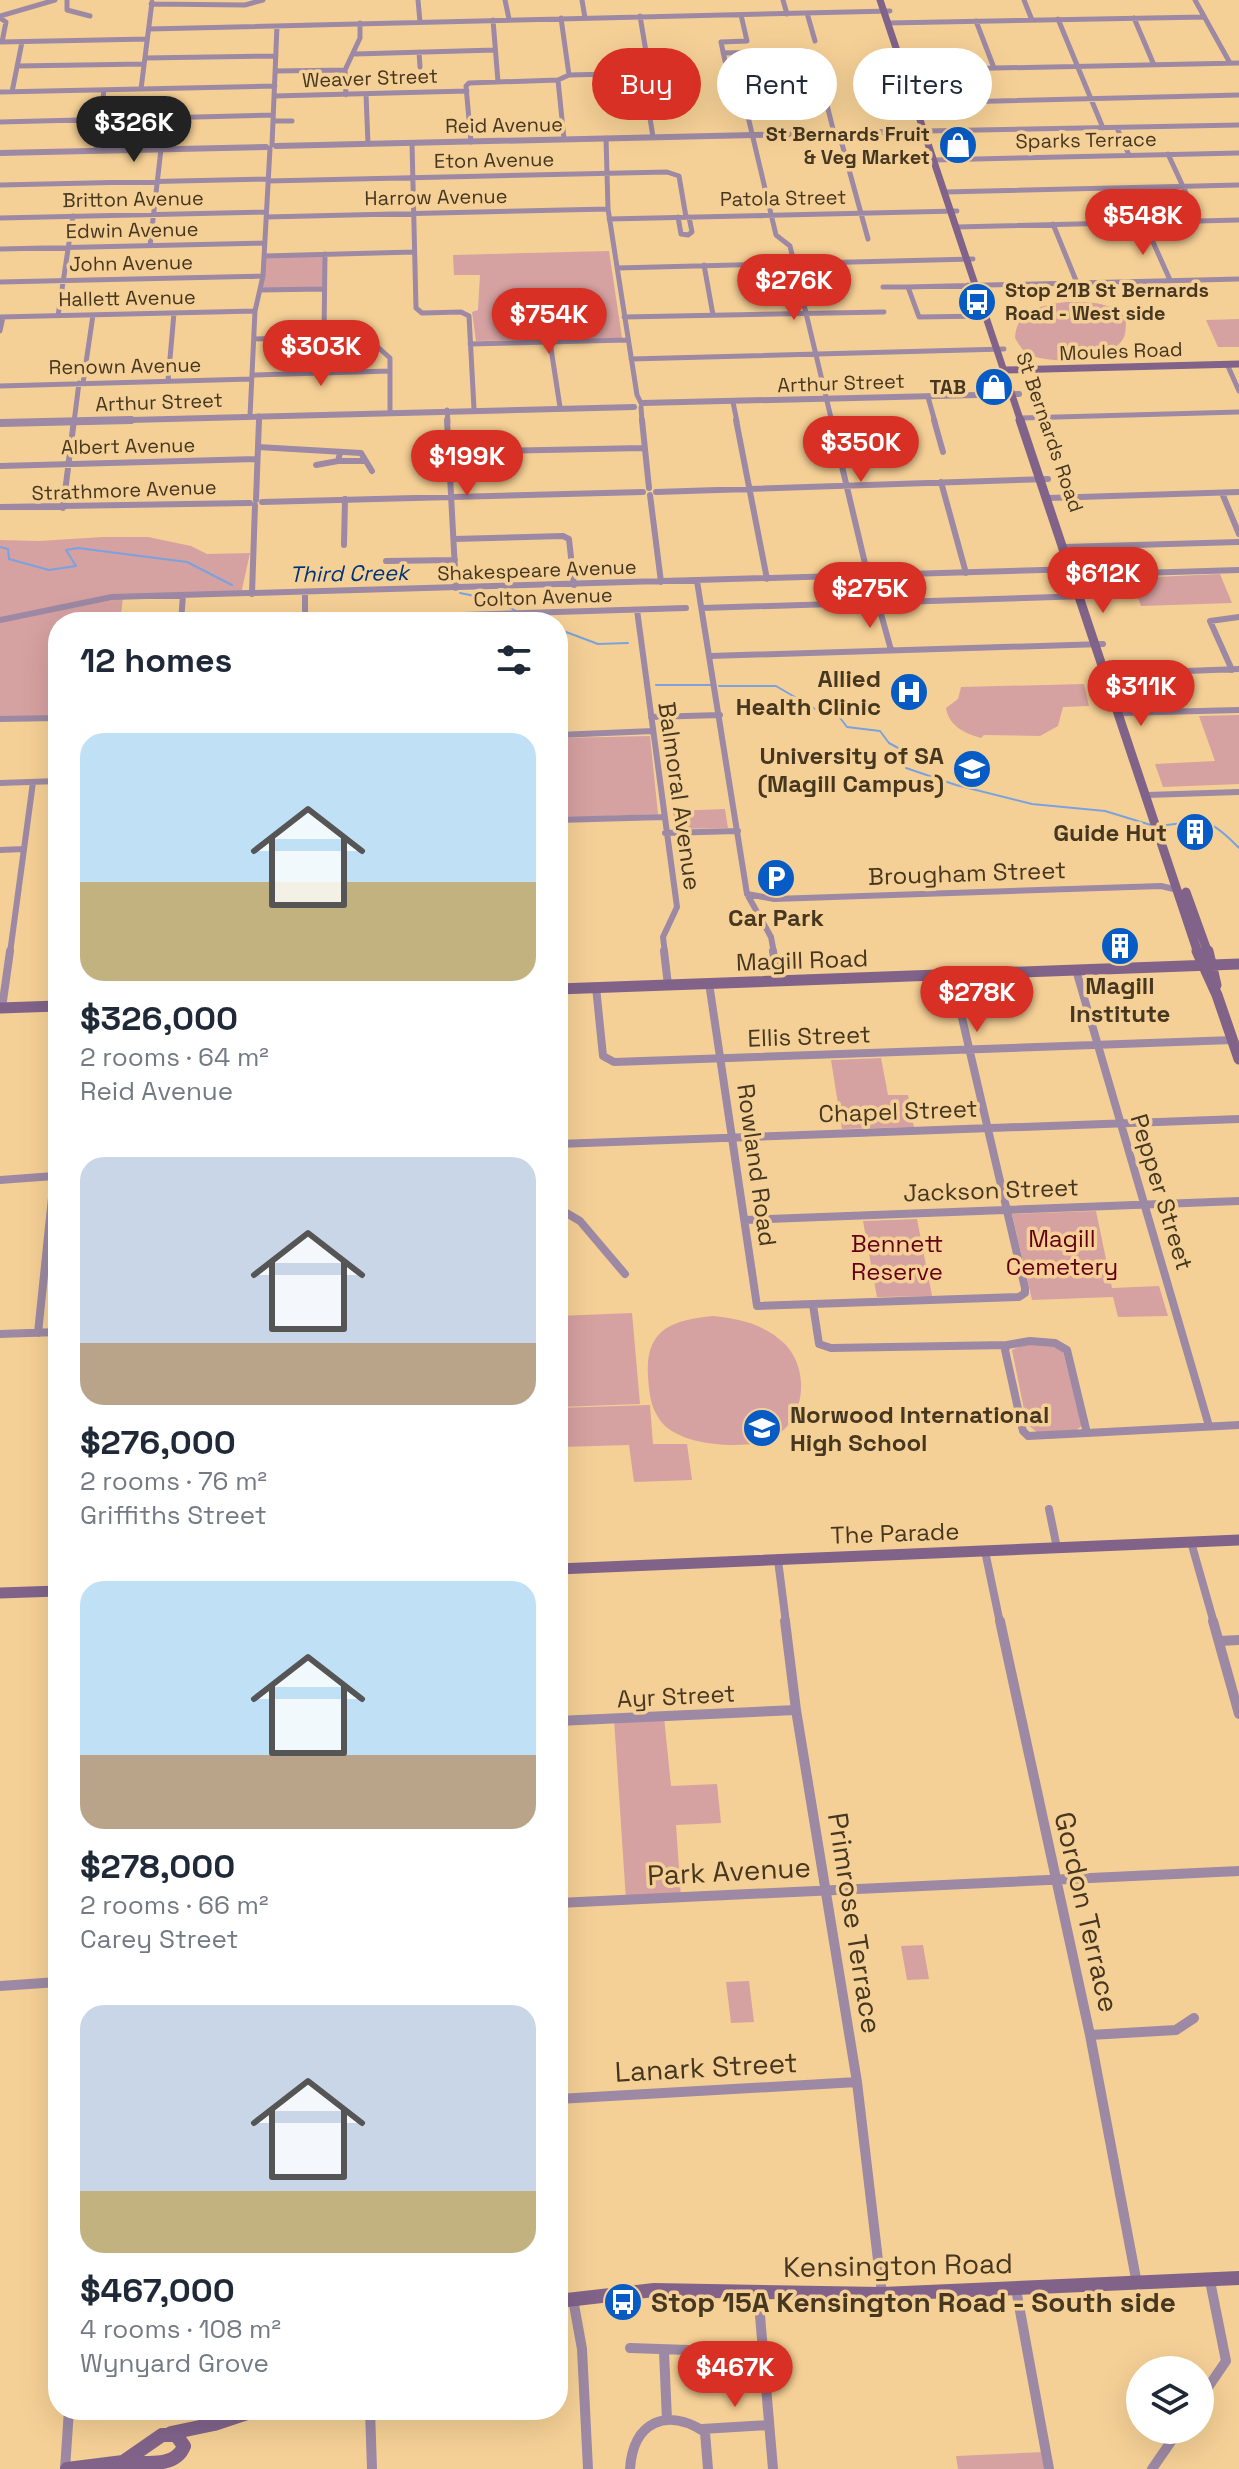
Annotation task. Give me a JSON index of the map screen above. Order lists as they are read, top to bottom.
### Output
{
  "streets": {
    "main road": [
      "Moules Road",
      "St Bernards Road",
      "Magill Road",
      "The Parade",
      "Kensington Road"
    ],
    "street": [
      "Weaver Street",
      "Reid Avenue",
      "Sparks Terrace",
      "Eton Avenue",
      "Harrow Avenue",
      "Patola Street",
      "Britton Avenue",
      "Edwin Avenue",
      "John Avenue",
      "Hallett Avenue",
      "Renown Avenue",
      "Arthur Street",
      "Albert Avenue",
      "Strathmore Avenue",
      "Shakespeare Avenue",
      "Colton Avenue",
      "Balmoral Avenue",
      "Brougham Street",
      "Ellis Street",
      "Chapel Street",
      "Rowland Road",
      "Jackson Street",
      "Pepper Street",
      "Ayr Street",
      "Park Avenue",
      "Gordon Terrace",
      "Primrose Terrace",
      "Lanark Street"
    ]
  },
  "crossings": [
    ["Reid Avenue", "St Bernards Road"],
    ["Sparks Terrace", "St Bernards Road"],
    ["Eton Avenue", "Patola Street"],
    ["Harrow Avenue", "Britton Avenue"],
    ["Patola Street", "St Bernards Road"],
    ["Moules Road", "St Bernards Road"],
    ["Arthur Street", "St Bernards Road"],
    ["St Bernards Road", "Strathmore Avenue"],
    ["St Bernards Road", "Shakespeare Avenue"],
    ["St Bernards Road", "Brougham Street"],
    ["St Bernards Road", "Magill Road"],
    ["Colton Avenue", "Balmoral Avenue"],
    ["Balmoral Avenue", "Magill Road"],
    ["Magill Road", "Ellis Street"],
    ["Magill Road", "Rowland Road"],
    ["Magill Road", "Pepper Street"],
    ["Ellis Street", "Rowland Road"],
    ["Ellis Street", "Pepper Street"],
    ["Chapel Street", "Rowland Road"],
    ["Chapel Street", "Pepper Street"],
    ["Rowland Road", "Jackson Street"],
    ["Jackson Street", "Pepper Street"],
    ["The Parade", "Gordon Terrace"],
    ["The Parade", "Primrose Terrace"],
    ["Ayr Street", "Primrose Terrace"],
    ["Park Avenue", "Gordon Terrace"],
    ["Park Avenue", "Primrose Terrace"],
    ["Gordon Terrace", "Kensington Road"],
    ["Primrose Terrace", "Lanark Street"],
    ["Primrose Terrace", "Kensington Road"]
  ],
  "water": ["Third Creek"],
  "parks": ["Magill Cemetery", "Bennett Reserve"],
  "places": {
    "shop": ["St Bernards Fruit & Veg Market", "TAB"],
    "bus stop": ["Stop 21B St Bernards Road - West side", "Stop 15A Kensington Road - South side"],
    "hospital": ["Allied Health Clinic"],
    "school or university": ["University of SA (Magill Campus)", "Norwood International High School"],
    "building": ["Guide Hut", "Magill Institute"],
    "parking": ["Car Park"]
  },
  "page": {
    "chip": ["Buy", "Rent", "Filters"],
    "price": [
      "$326K",
      "$548K",
      "$276K",
      "$754K",
      "$303K",
      "$350K",
      "$199K",
      "$612K",
      "$275K",
      "$311K",
      "$278K",
      "$467K"
    ],
    "heading": "12 homes",
    "list": [
      {
        "name": "$326,000",
        "note": "2 rooms · 64 m² · Reid Avenue"
      },
      {
        "name": "$276,000",
        "note": "2 rooms · 76 m² · Griffiths Street"
      },
      {
        "name": "$278,000",
        "note": "2 rooms · 66 m² · Carey Street"
      },
      {
        "name": "$467,000",
        "note": "4 rooms · 108 m² · Wynyard Grove"
      }
    ]
  }
}
